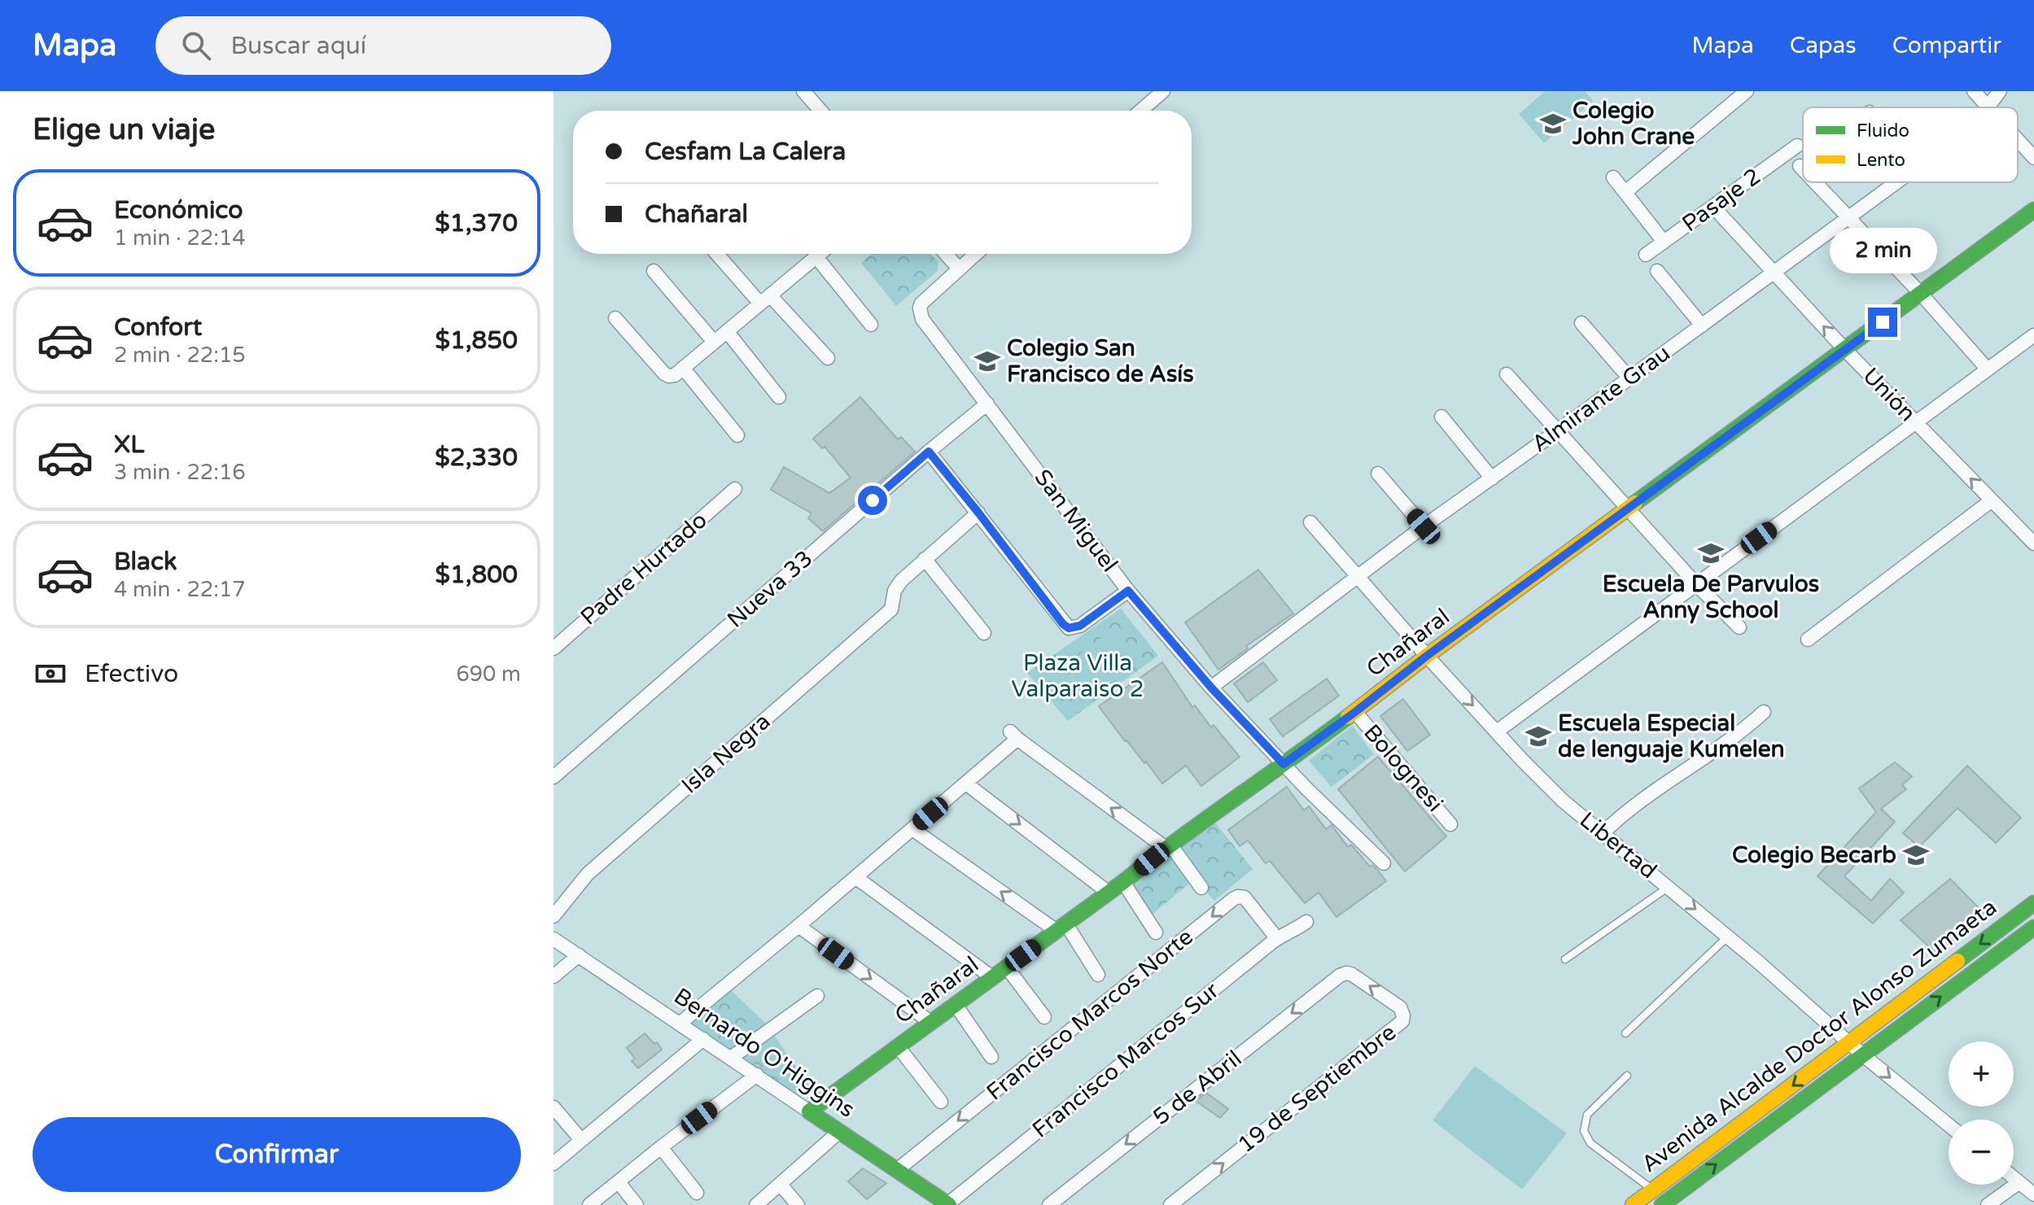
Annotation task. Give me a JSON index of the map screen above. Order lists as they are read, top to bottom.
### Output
{
  "streets": {
    "street": [
      "Pasaje 2",
      "Unión",
      "Almirante Grau",
      "San Miguel",
      "Padre Hurtado",
      "Nueva 33",
      "Chañaral",
      "Isla Negra",
      "Bolognesi",
      "Libertad",
      "Francisco Marcos Norte",
      "Avenida Alcalde Doctor Alonso Zumaeta",
      "Bernardo O'Higgins",
      "Francisco Marcos Sur",
      "5 de Abril",
      "19 de Septiembre"
    ]
  },
  "crossings": [
    ["Unión", "Almirante Grau"],
    ["Unión", "Chañaral"],
    ["Almirante Grau", "San Miguel"],
    ["Almirante Grau", "Libertad"],
    ["San Miguel", "Nueva 33"],
    ["San Miguel", "Chañaral"],
    ["Chañaral", "Bolognesi"],
    ["Chañaral", "Libertad"],
    ["Chañaral", "Bernardo O'Higgins"],
    ["Libertad", "Avenida Alcalde Doctor Alonso Zumaeta"],
    ["Francisco Marcos Norte", "Bernardo O'Higgins"],
    ["Francisco Marcos Norte", "Francisco Marcos Sur"],
    ["Bernardo O'Higgins", "Francisco Marcos Sur"],
    ["5 de Abril", "19 de Septiembre"]
  ],
  "one_way": ["Francisco Marcos Norte", "5 de Abril"],
  "parks": ["Plaza Villa Valparaiso 2"],
  "places": {
    "school or university": [
      "Colegio John Crane",
      "Colegio San Francisco de Asís",
      "Escuela De Parvulos Anny School",
      "Escuela Especial de lenguaje Kumelen",
      "Colegio Becarb"
    ]
  },
  "legend": ["Fluido", "Lento"],
  "page": {
    "header": "Mapa",
    "search": "Buscar aquí",
    "nav": ["Mapa", "Capas", "Compartir"],
    "heading": "Elige un viaje",
    "banner": ["Cesfam La Calera", "Chañaral"],
    "list": [
      {
        "name": "Económico",
        "note": "1 min · 22:14",
        "value": "$1,370"
      },
      {
        "name": "Confort",
        "note": "2 min · 22:15",
        "value": "$1,850"
      },
      {
        "name": "XL",
        "note": "3 min · 22:16",
        "value": "$2,330"
      },
      {
        "name": "Black",
        "note": "4 min · 22:17",
        "value": "$1,800"
      }
    ],
    "bubble": "2 min",
    "pay": ["Efectivo", "690 m"],
    "map_buttons": ["+", "−"],
    "buttons": "Confirmar"
  }
}
